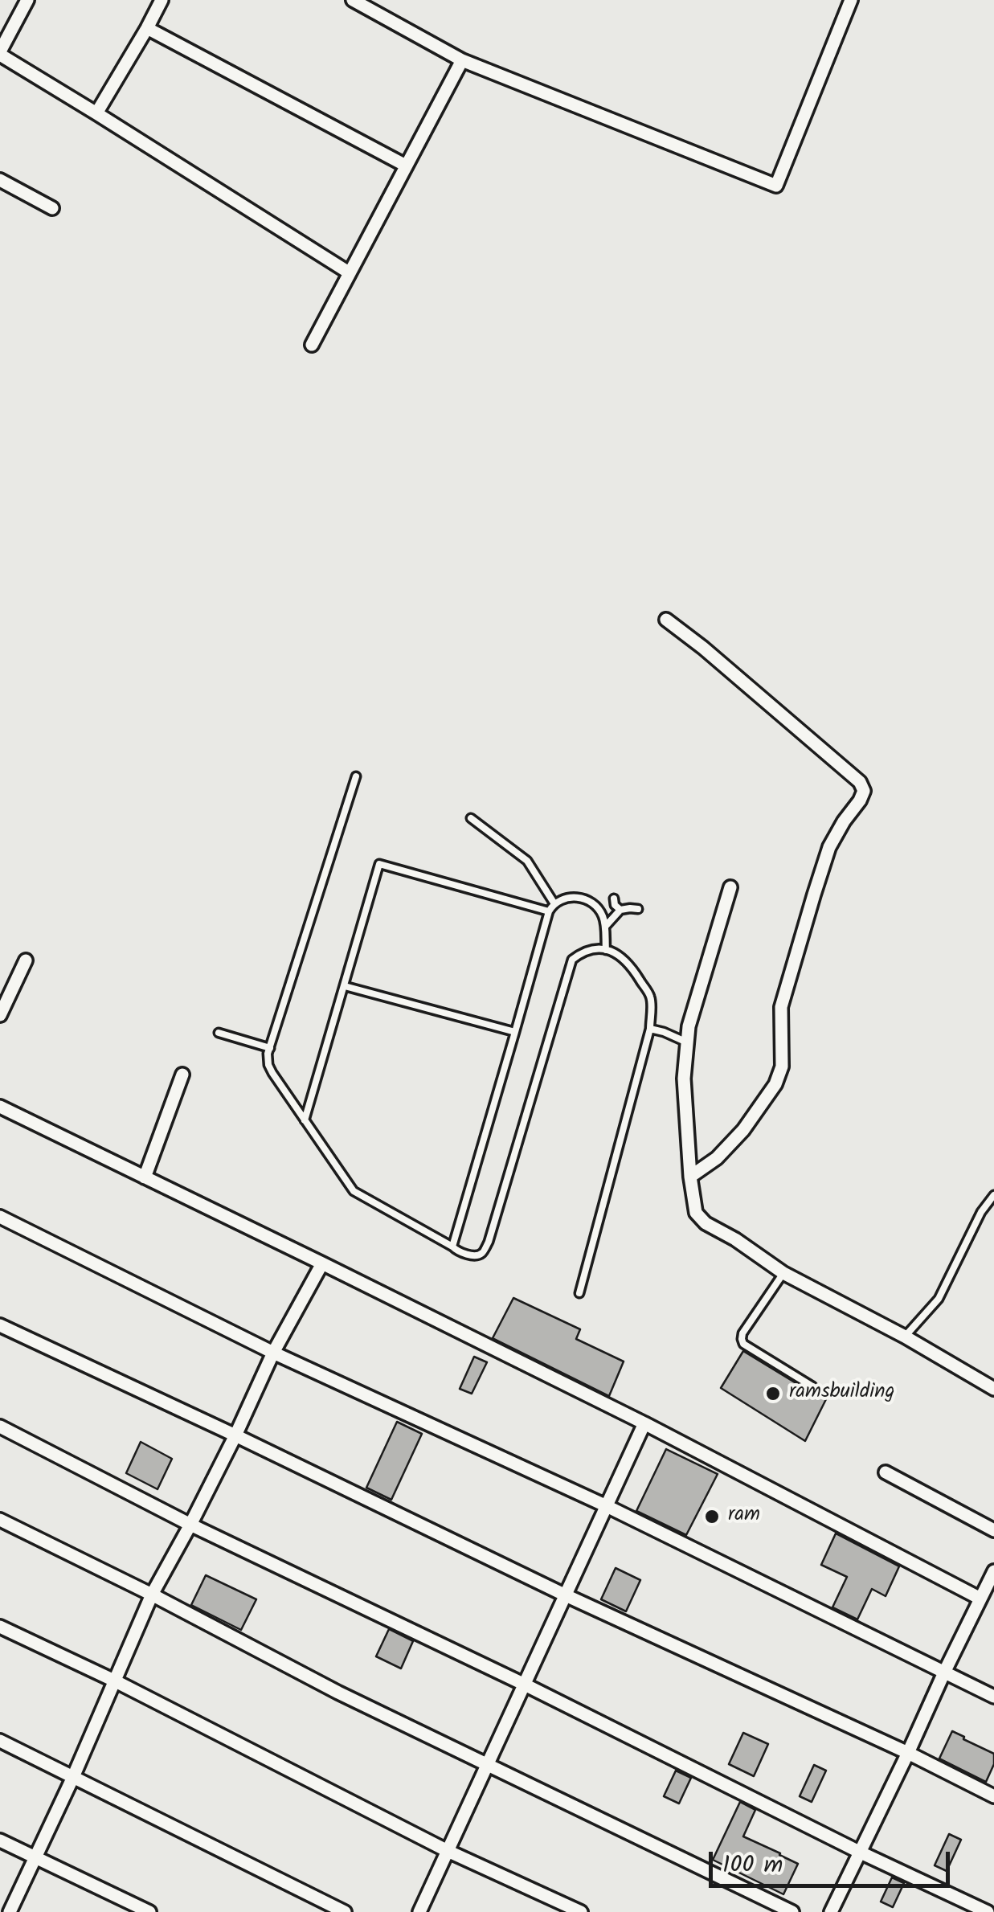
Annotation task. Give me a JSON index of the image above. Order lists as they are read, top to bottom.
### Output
{
  "places": ["ramsbuilding", "ram"],
  "scale_bar": "100 m"
}
